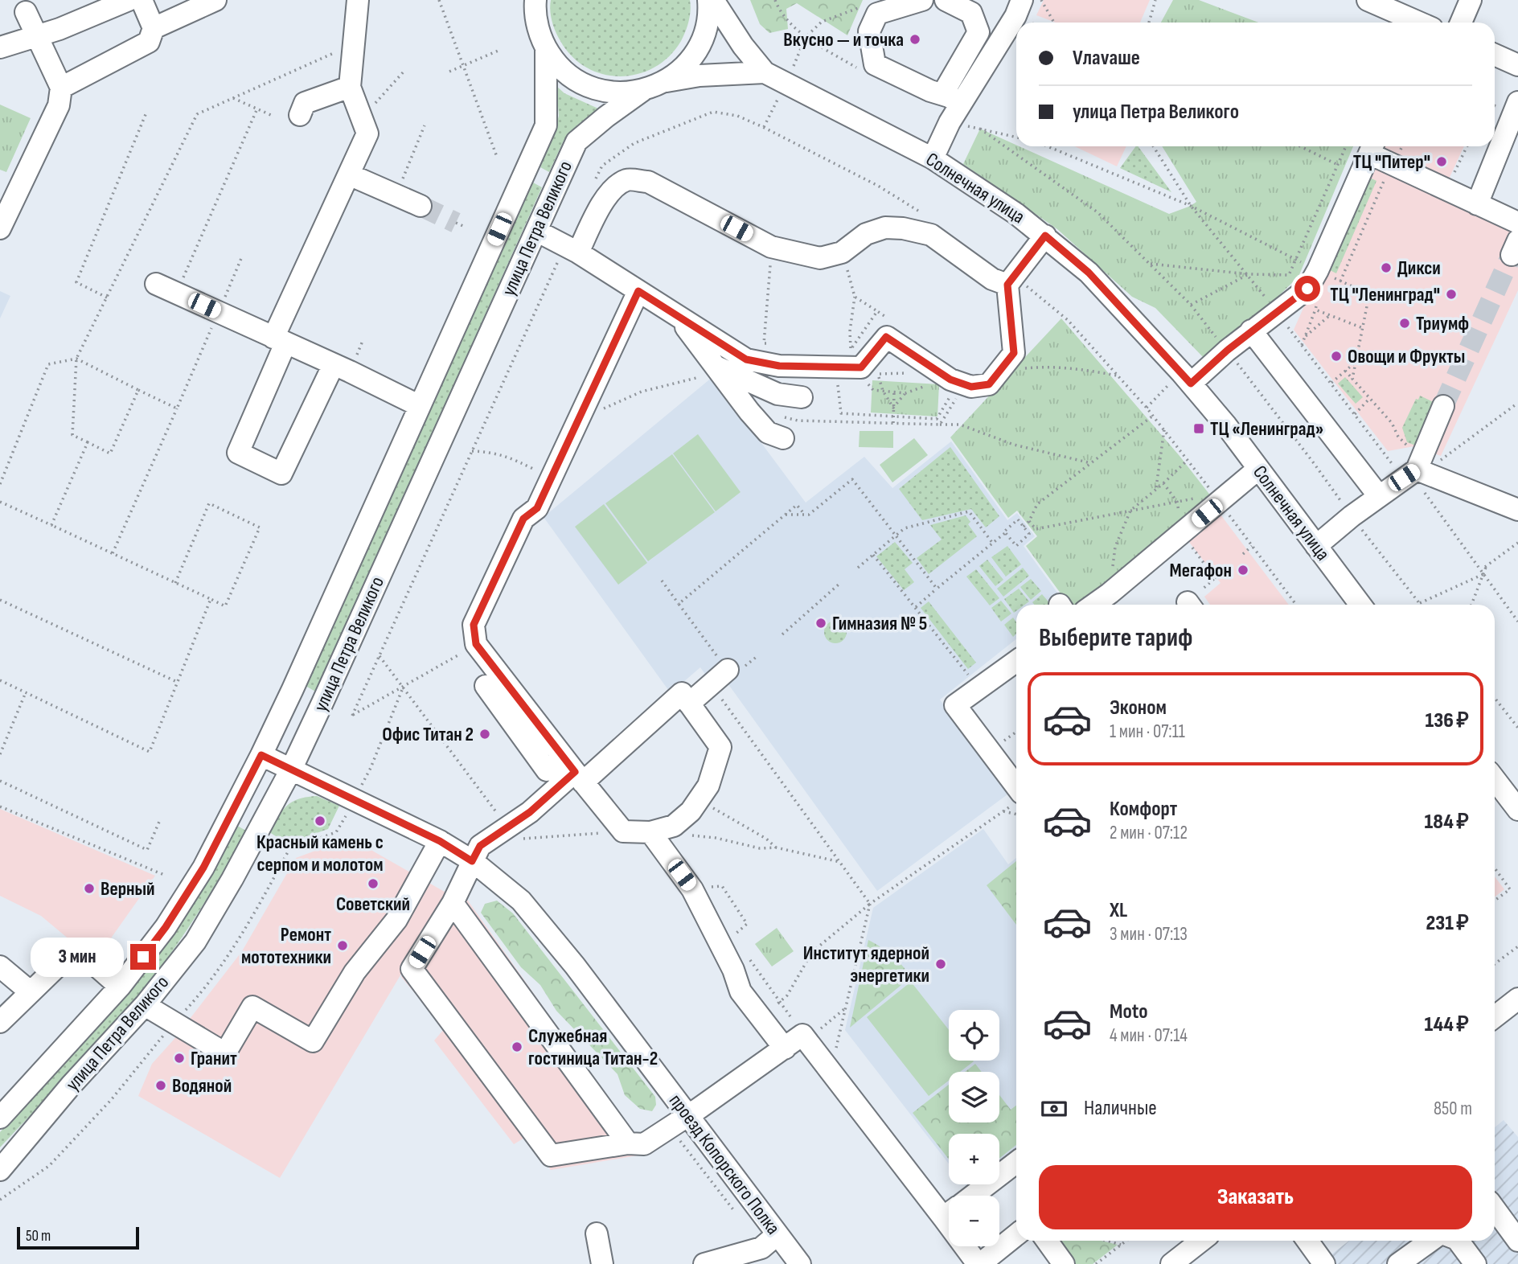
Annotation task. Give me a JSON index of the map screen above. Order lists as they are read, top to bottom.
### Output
{
  "streets": {
    "street": ["Солнечная улица", "улица Петра Великого", "проезд Копорского Полка"]
  },
  "crossings": [
    ["улица Петра Великого", "проезд Копорского Полка"]
  ],
  "places": {
    "other": [
      "Вкусно — и точка",
      "ТЦ \"Питер\"",
      "Дикси",
      "ТЦ \"Ленинград\"",
      "Триумф",
      "Овощи и Фрукты",
      "Мегафон",
      "Гимназия № 5",
      "Офис Титан 2",
      "Красный камень с серпом и молотом",
      "Советский",
      "Верный",
      "Ремонт мототехники",
      "Институт ядерной энергетики",
      "Служебная гостиница Титан-2",
      "Гранит",
      "Водяной"
    ],
    "transit": ["ТЦ «Ленинград»"]
  },
  "scale_bar": "50 m",
  "page": {
    "banner": ["Vлаvаше", "улица Петра Великого"],
    "heading": "Выберите тариф",
    "list": [
      {
        "name": "Эконом",
        "note": "1 мин · 07:11",
        "value": "136 ₽"
      },
      {
        "name": "Комфорт",
        "note": "2 мин · 07:12",
        "value": "184 ₽"
      },
      {
        "name": "XL",
        "note": "3 мин · 07:13",
        "value": "231 ₽"
      },
      {
        "name": "Moto",
        "note": "4 мин · 07:14",
        "value": "144 ₽"
      }
    ],
    "bubble": "3 мин",
    "map_buttons": ["+", "−"],
    "pay": ["Наличные", "850 m"],
    "buttons": "Заказать",
    "scale": "50 m"
  }
}
